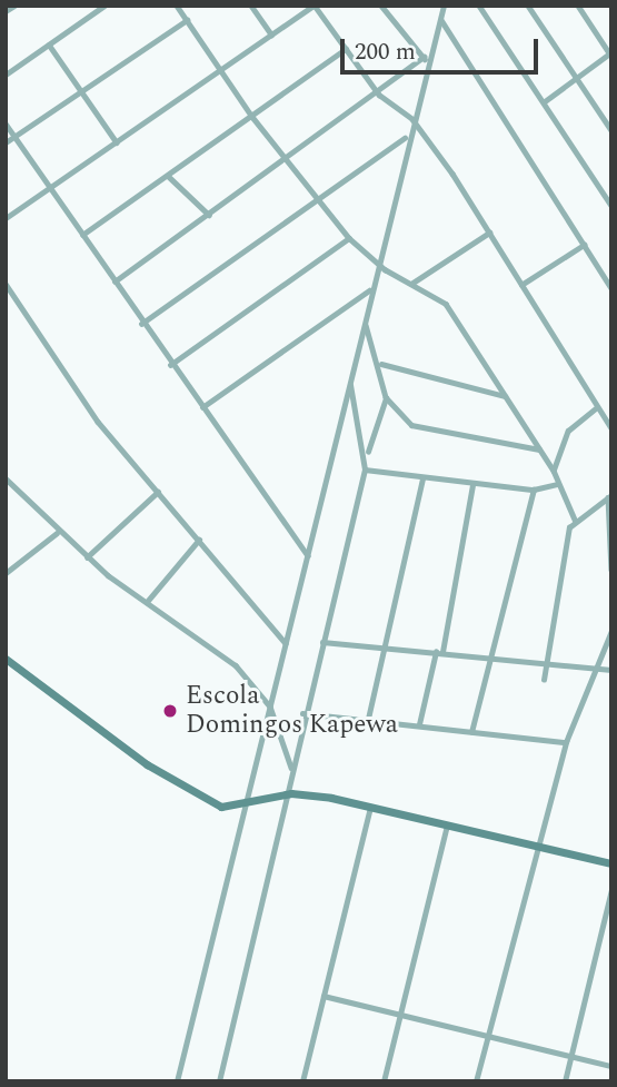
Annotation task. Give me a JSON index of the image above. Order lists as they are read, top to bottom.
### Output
{
  "places": ["Escola Domingos Kapewa"],
  "scale_bar": "200 m"
}
